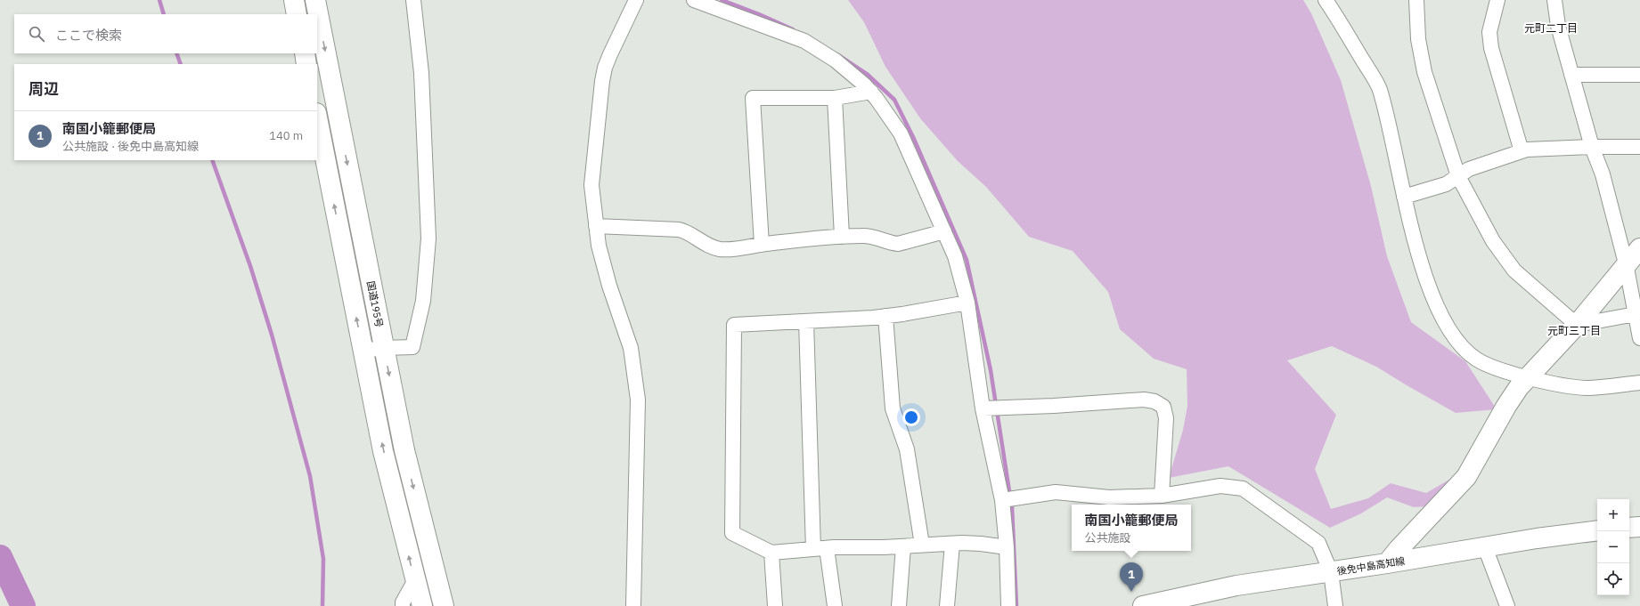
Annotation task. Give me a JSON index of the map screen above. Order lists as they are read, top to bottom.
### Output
{
  "streets": {
    "main road": ["国道195号", "後免中島高知線"]
  },
  "districts": ["元町二丁目", "元町三丁目"],
  "page": {
    "search": "ここで検索",
    "heading": "周辺",
    "list": [
      {
        "mark": "1",
        "name": "南国小籠郵便局",
        "note": "公共施設 · 後免中島高知線",
        "value": "140 m"
      }
    ],
    "map_buttons": ["+", "−"],
    "popup": ["南国小籠郵便局", "公共施設"],
    "pins": "1"
  }
}
